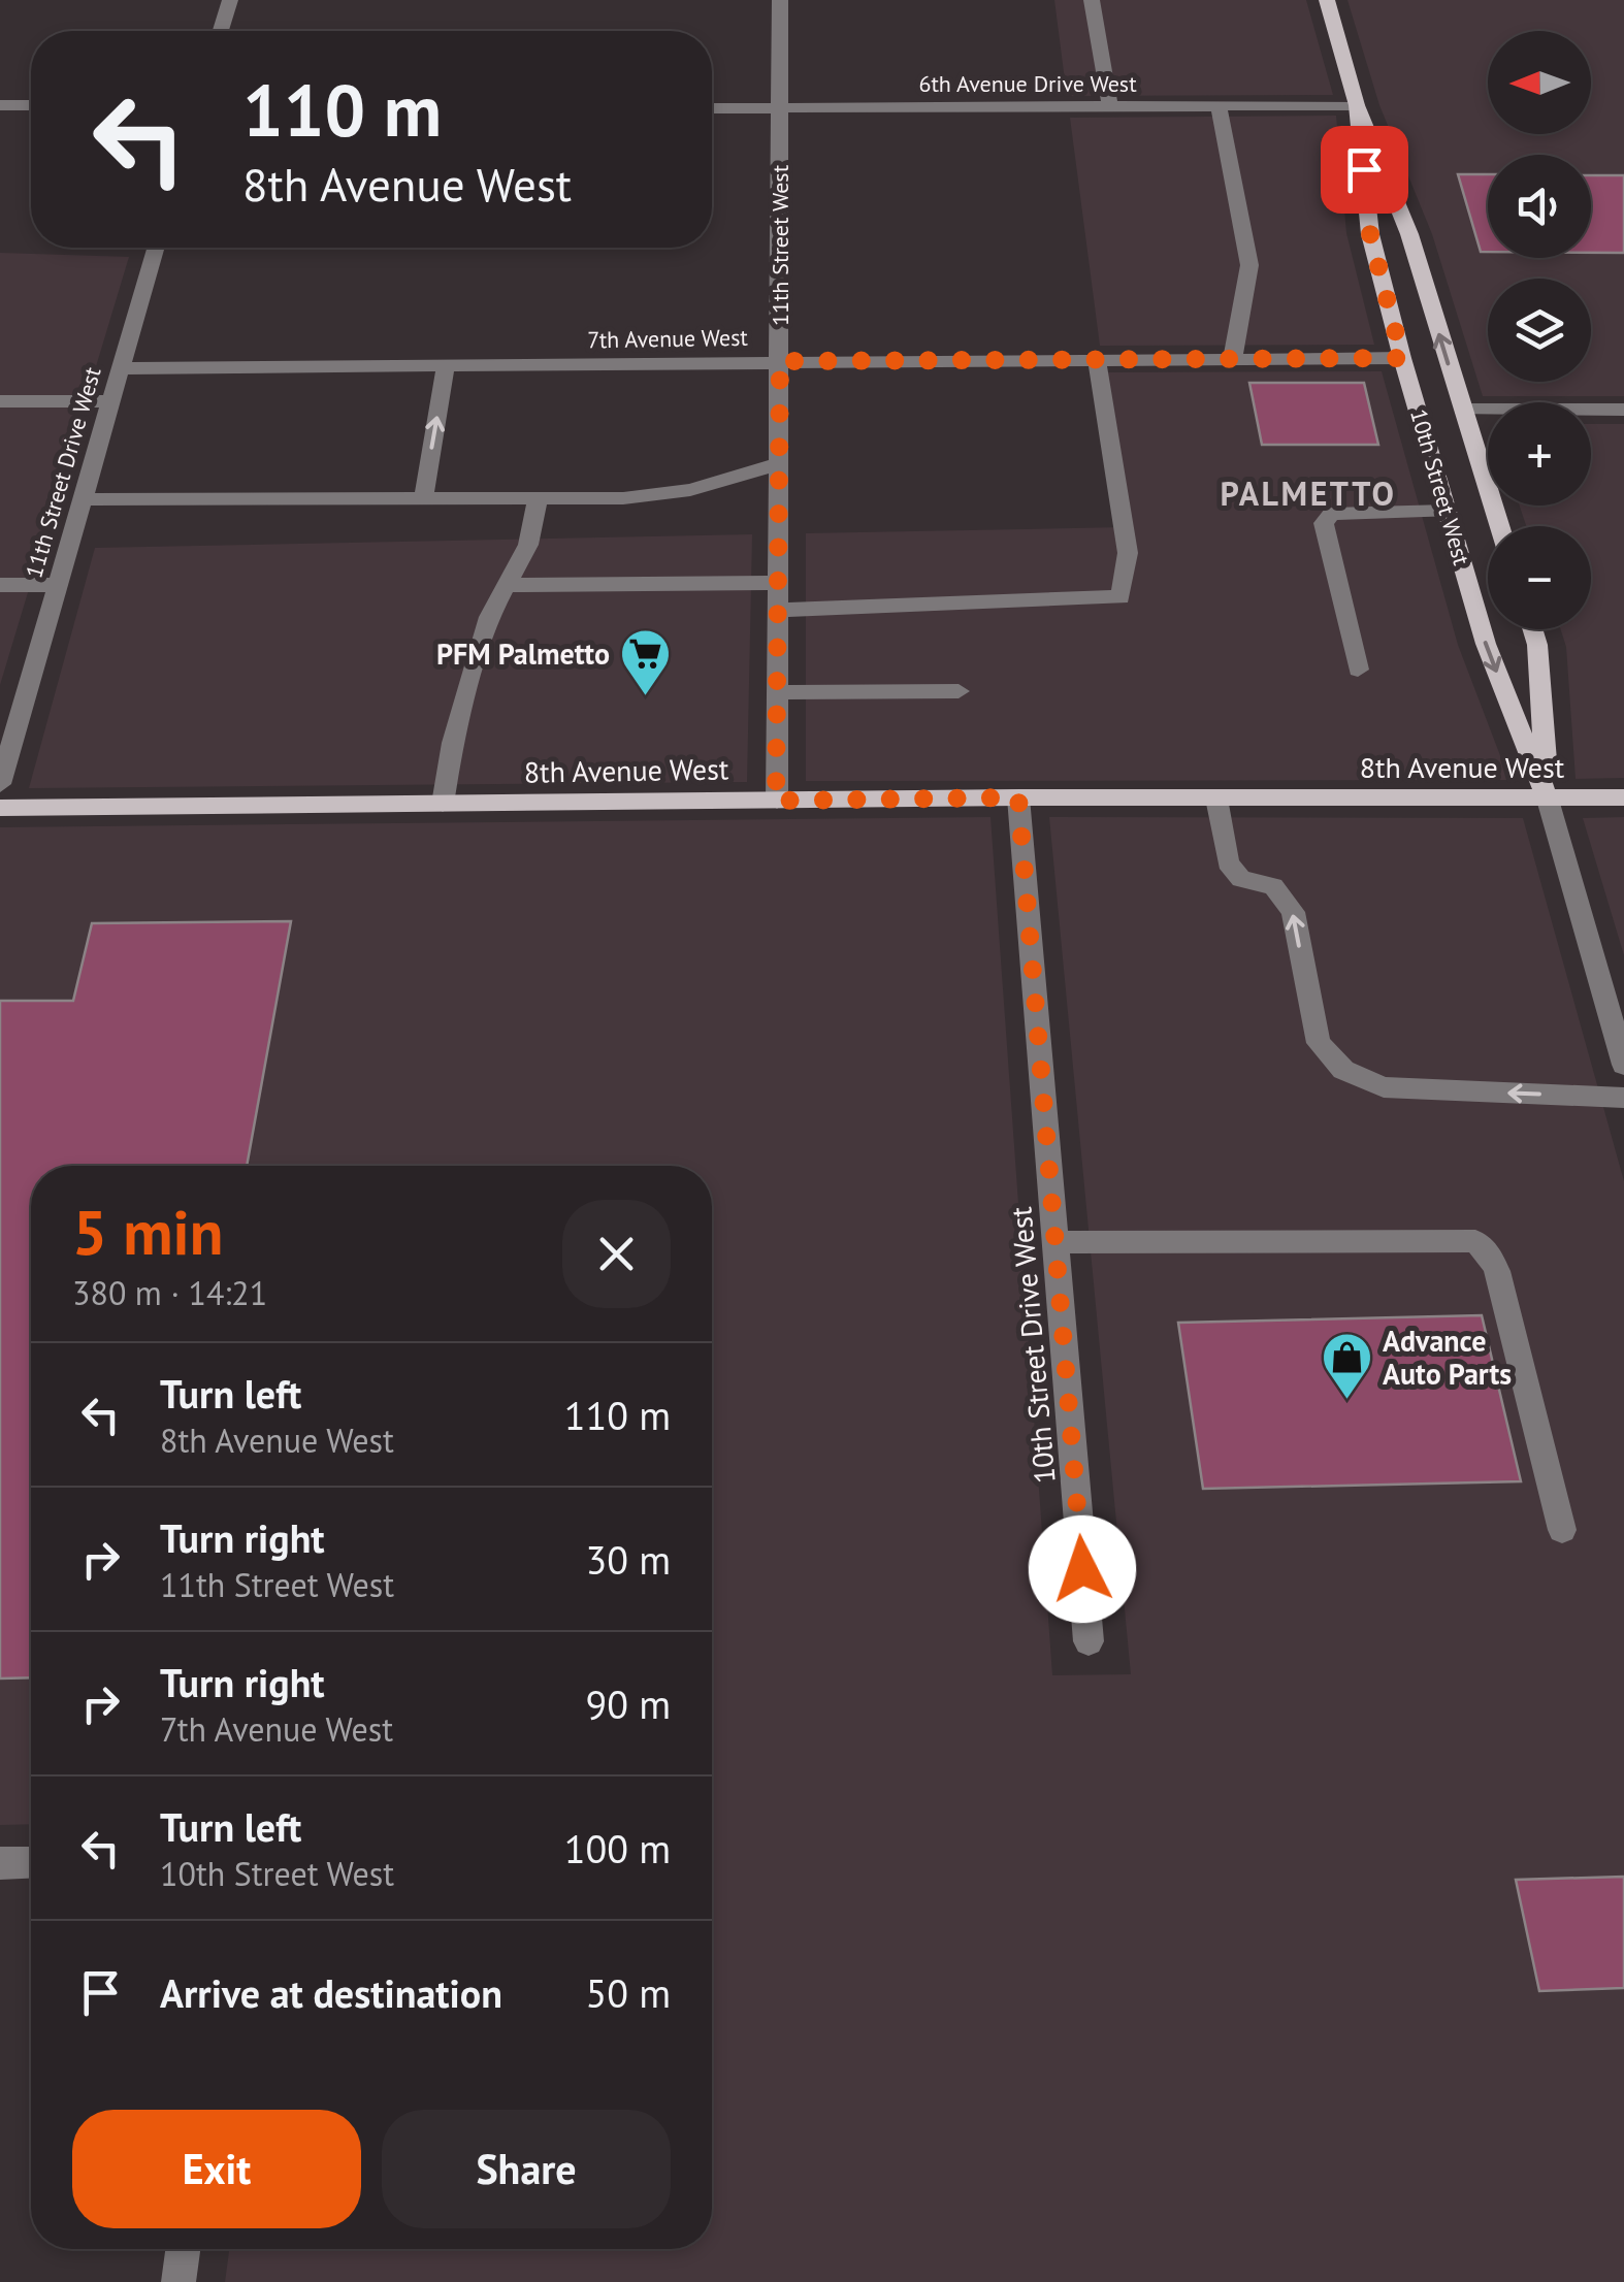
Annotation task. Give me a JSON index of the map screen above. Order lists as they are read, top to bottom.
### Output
{
  "streets": {
    "main road": ["10th Street West", "8th Avenue West"],
    "street": [
      "6th Avenue Drive West",
      "11th Street West",
      "7th Avenue West",
      "11th Street Drive West",
      "10th Street Drive West"
    ]
  },
  "crossings": [
    ["6th Avenue Drive West", "11th Street West"],
    ["6th Avenue Drive West", "10th Street West"],
    ["11th Street West", "7th Avenue West"],
    ["11th Street West", "8th Avenue West"],
    ["7th Avenue West", "11th Street Drive West"],
    ["7th Avenue West", "10th Street West"],
    ["10th Street West", "8th Avenue West"],
    ["8th Avenue West", "10th Street Drive West"]
  ],
  "districts": ["PALMETTO"],
  "places": {
    "supermarket": ["PFM Palmetto"],
    "shop": ["Advance Auto Parts"]
  },
  "north": "left",
  "page": {
    "map_buttons": ["+", "−"],
    "turn": ["110 m", "8th Avenue West"],
    "heading": ["5 min", "380 m · 14:21"],
    "list": [
      {
        "name": "Turn left",
        "note": "8th Avenue West",
        "value": "110 m"
      },
      {
        "name": "Turn right",
        "note": "11th Street West",
        "value": "30 m"
      },
      {
        "name": "Turn right",
        "note": "7th Avenue West",
        "value": "90 m"
      },
      {
        "name": "Turn left",
        "note": "10th Street West",
        "value": "100 m"
      },
      {
        "name": "Arrive at destination",
        "value": "50 m"
      }
    ],
    "buttons": ["Exit", "Share"]
  }
}
